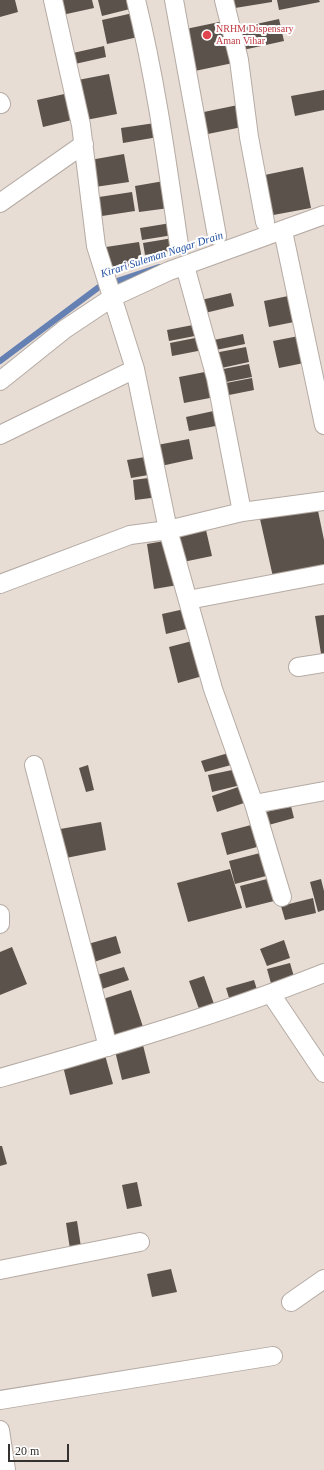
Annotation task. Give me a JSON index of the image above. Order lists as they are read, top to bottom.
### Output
{
  "water": ["Kirari Suleman Nagar Drain"],
  "places": ["NRHM Dispensary Aman Vihar"],
  "scale_bar": "20 m"
}
